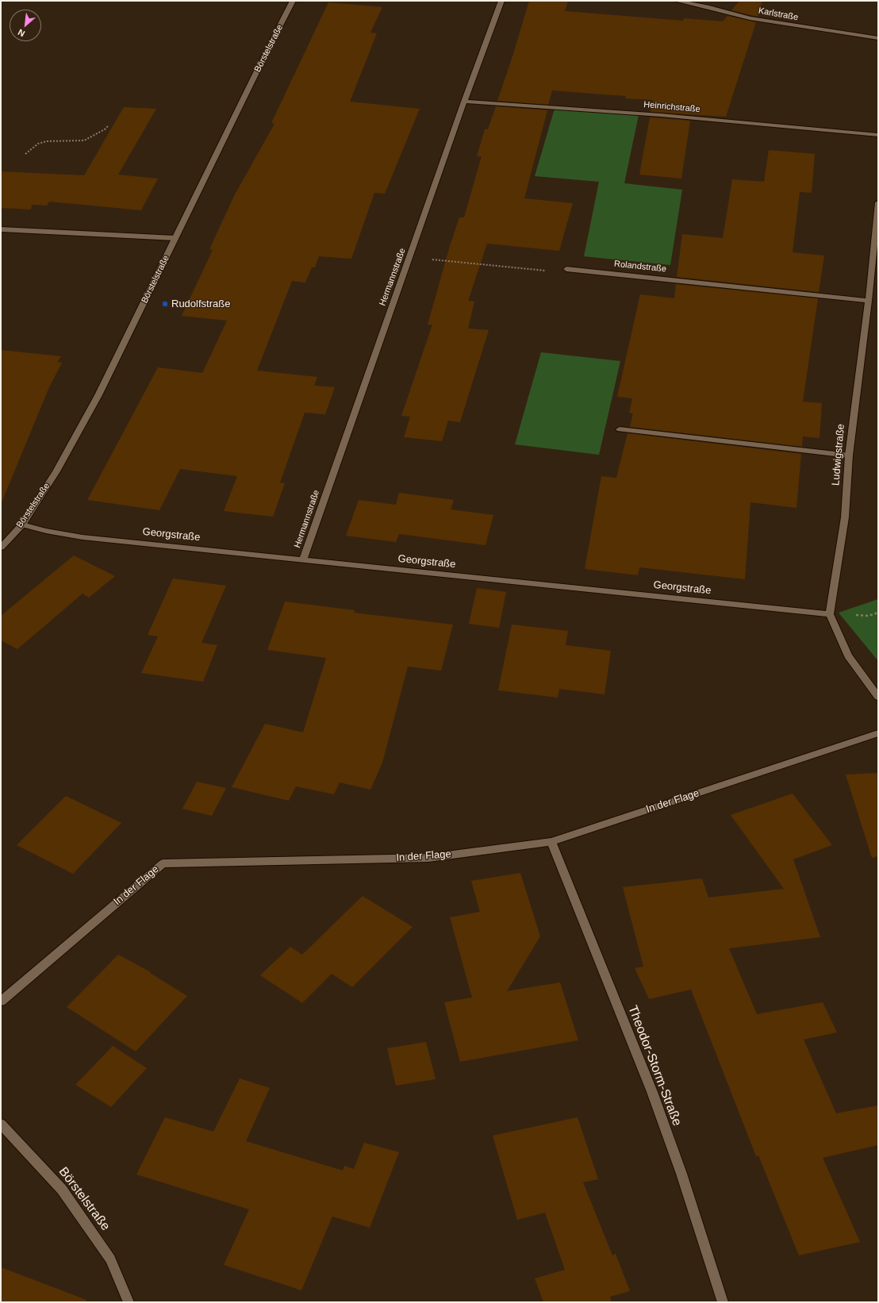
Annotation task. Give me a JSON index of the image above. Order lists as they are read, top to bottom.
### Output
{
  "streets": {
    "street": [
      "Karlstraße",
      "Börstelstraße",
      "Heinrichstraße",
      "Rolandstraße",
      "Hermannstraße",
      "Ludwigstraße",
      "Georgstraße",
      "In der Flage",
      "Theodor-Storm-Straße"
    ]
  },
  "crossings": [
    ["Börstelstraße", "Georgstraße"],
    ["Heinrichstraße", "Hermannstraße"],
    ["Rolandstraße", "Ludwigstraße"],
    ["Hermannstraße", "Georgstraße"],
    ["Ludwigstraße", "Georgstraße"],
    ["In der Flage", "Theodor-Storm-Straße"]
  ],
  "places": ["Rudolfstraße"],
  "north": "bottom left"
}
